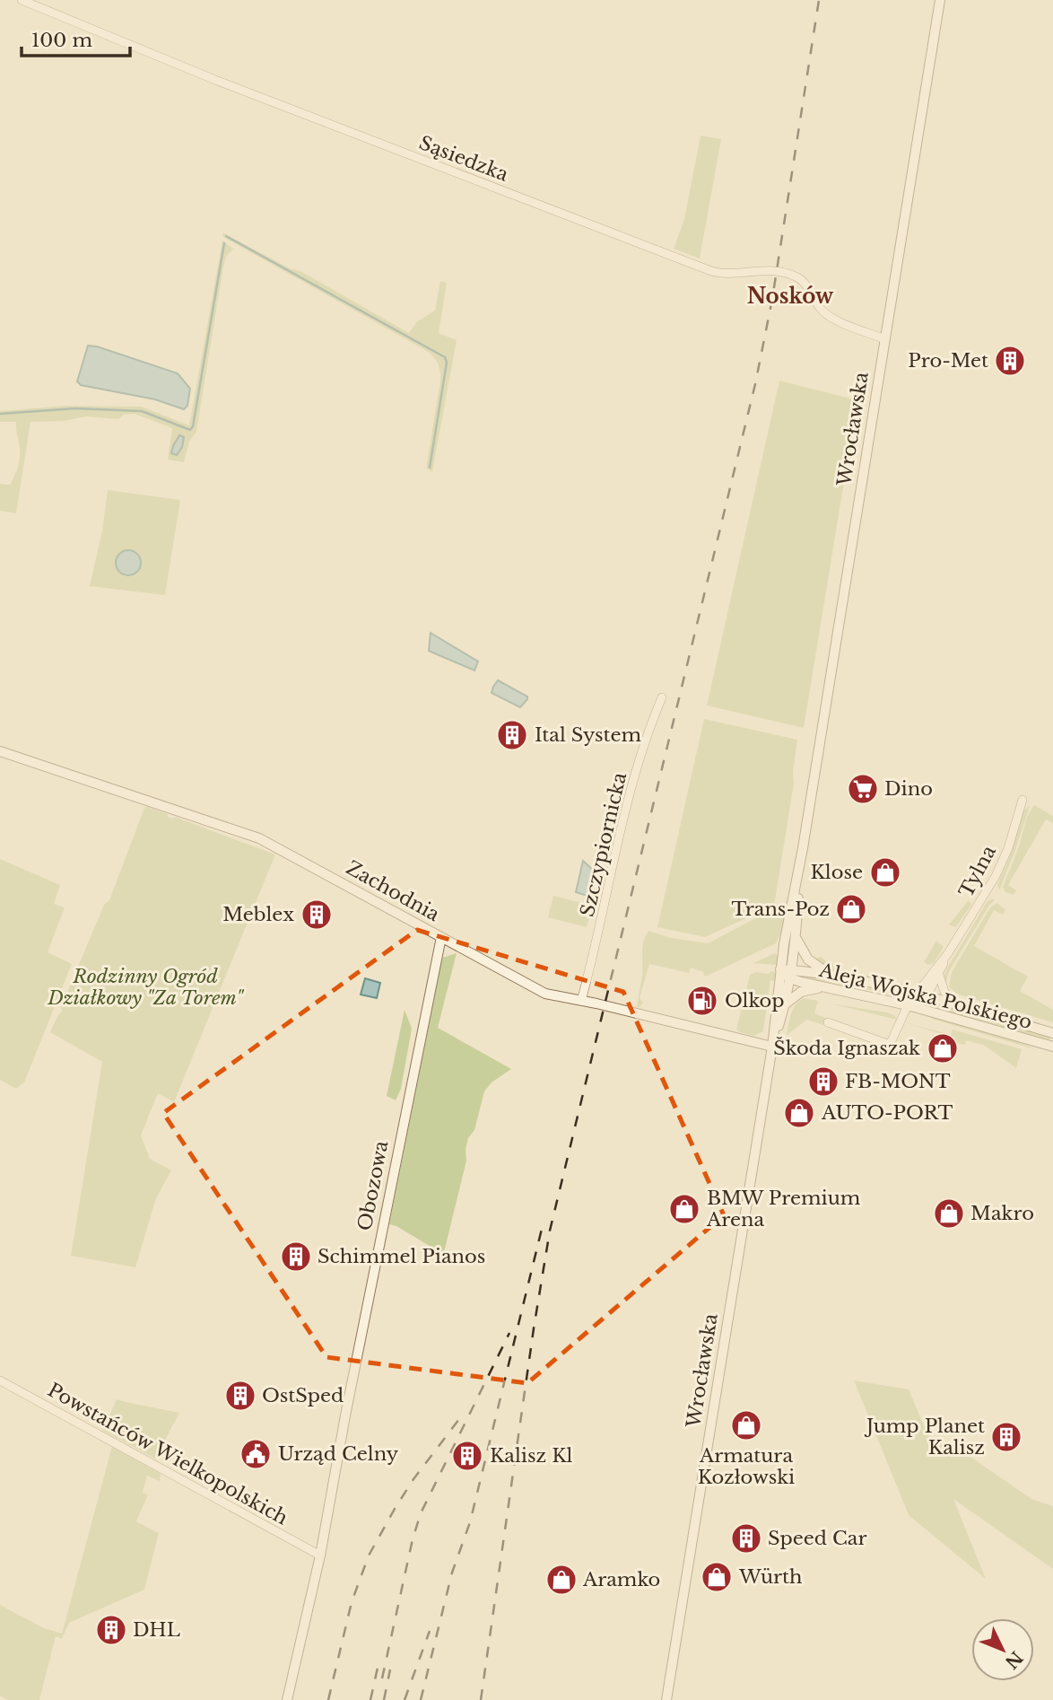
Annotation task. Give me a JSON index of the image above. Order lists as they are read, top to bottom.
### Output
{
  "streets": {
    "street": [
      "Sąsiedzka",
      "Wrocławska",
      "Szczypiornicka",
      "Tylna",
      "Zachodnia",
      "Aleja Wojska Polskiego",
      "Obozowa",
      "Powstańców Wielkopolskich"
    ]
  },
  "crossings": [
    ["Sąsiedzka", "Wrocławska"],
    ["Wrocławska", "Zachodnia"],
    ["Wrocławska", "Aleja Wojska Polskiego"],
    ["Szczypiornicka", "Zachodnia"],
    ["Tylna", "Aleja Wojska Polskiego"],
    ["Zachodnia", "Obozowa"],
    ["Obozowa", "Powstańców Wielkopolskich"]
  ],
  "districts": ["Nosków"],
  "parks": ["Rodzinny Ogród Działkowy \"Za Torem\""],
  "places": {
    "building": [
      "Pro-Met",
      "Ital System",
      "Meblex",
      "FB-MONT",
      "Schimmel Pianos",
      "OstSped",
      "Jump Planet Kalisz",
      "Kalisz Kl",
      "Speed Car",
      "DHL"
    ],
    "supermarket": ["Dino"],
    "shop": [
      "Klose",
      "Trans-Poz",
      "Škoda Ignaszak",
      "AUTO-PORT",
      "BMW Premium Arena",
      "Makro",
      "Armatura Kozłowski",
      "Würth",
      "Aramko"
    ],
    "fuel station": ["Olkop"],
    "public building": ["Urząd Celny"]
  },
  "scale_bar": "100 m",
  "north": "bottom right"
}
